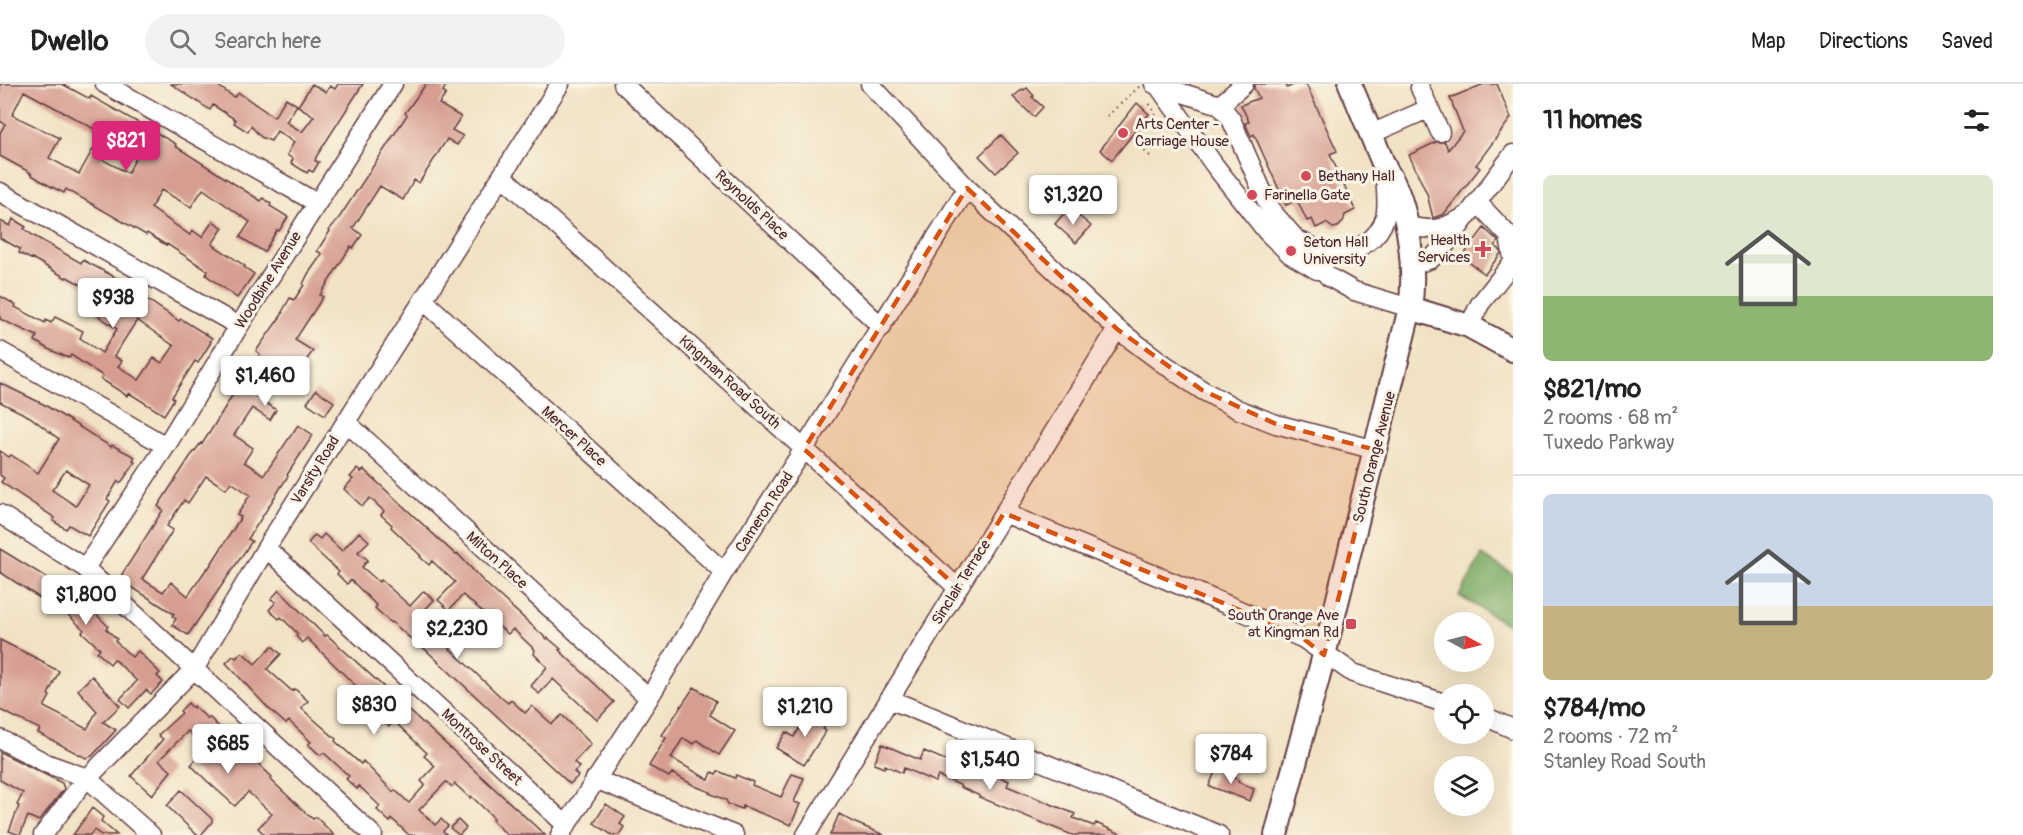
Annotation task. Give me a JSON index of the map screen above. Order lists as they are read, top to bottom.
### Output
{
  "streets": {
    "main road": ["South Orange Avenue"],
    "street": [
      "Reynolds Place",
      "Woodbine Avenue",
      "Kingman Road South",
      "Mercer Place",
      "Varsity Road",
      "Cameron Road",
      "Milton Place",
      "Sinclair Terrace",
      "Montrose Street"
    ]
  },
  "crossings": [
    ["Reynolds Place", "Cameron Road"],
    ["Kingman Road South", "Varsity Road"],
    ["Kingman Road South", "Cameron Road"],
    ["Kingman Road South", "Sinclair Terrace"],
    ["Mercer Place", "Varsity Road"],
    ["Mercer Place", "Cameron Road"],
    ["Varsity Road", "Milton Place"],
    ["Varsity Road", "Montrose Street"],
    ["Cameron Road", "Milton Place"],
    ["Cameron Road", "Montrose Street"]
  ],
  "places": {
    "other": [
      "Arts Center - Carriage House",
      "Bethany Hall",
      "Farinella Gate",
      "Seton Hall University"
    ],
    "health": ["Health Services"],
    "transit": ["South Orange Ave at Kingman Rd"]
  },
  "north": "right",
  "page": {
    "header": "Dwello",
    "search": "Search here",
    "nav": ["Map", "Directions", "Saved"],
    "heading": "11 homes",
    "price": [
      "$821",
      "$1,320",
      "$938",
      "$1,460",
      "$1,800",
      "$2,230",
      "$830",
      "$1,210",
      "$685",
      "$784",
      "$1,540"
    ],
    "list": [
      {
        "name": "$821/mo",
        "note": "2 rooms · 68 m² · Tuxedo Parkway"
      },
      {
        "name": "$784/mo",
        "note": "2 rooms · 72 m² · Stanley Road South"
      }
    ]
  }
}
